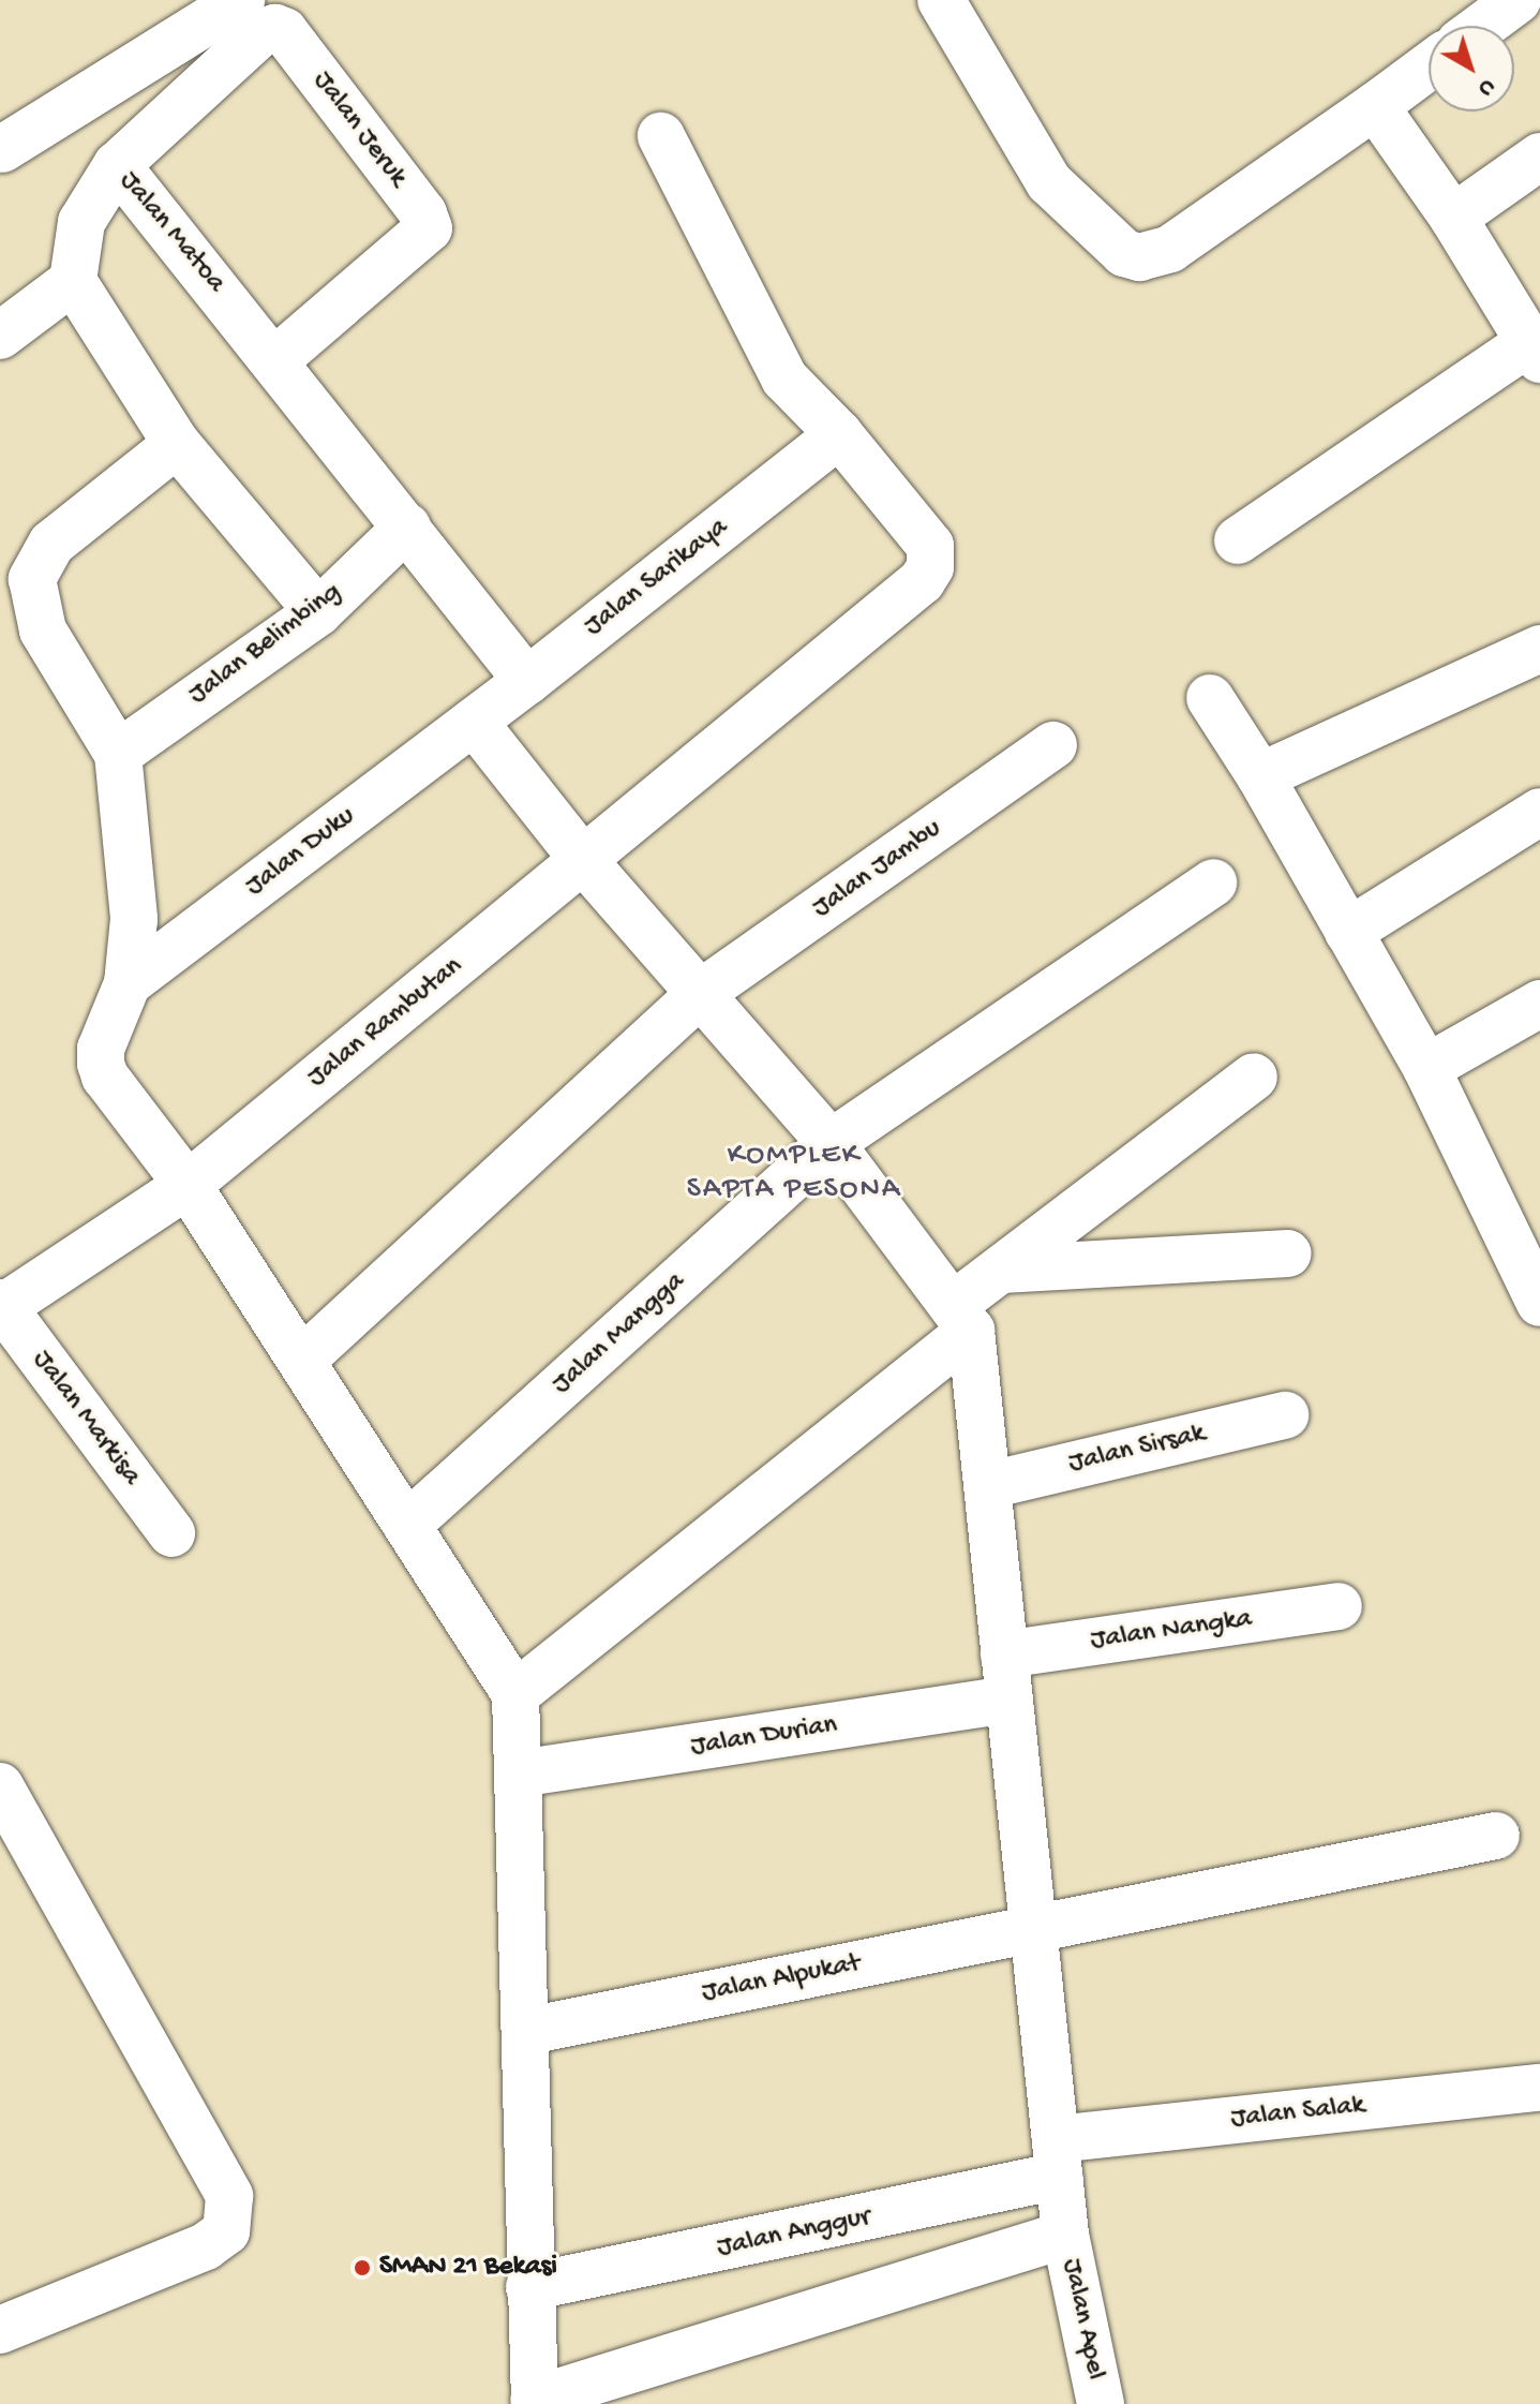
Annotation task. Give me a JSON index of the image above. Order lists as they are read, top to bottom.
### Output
{
  "streets": {
    "street": [
      "Jalan Jeruk",
      "Jalan Matoa",
      "Jalan Sarikaya",
      "Jalan Belimbing",
      "Jalan Duku",
      "Jalan Jambu",
      "Jalan Rambutan",
      "Jalan Mangga",
      "Jalan Markisa",
      "Jalan Sirsak",
      "Jalan Nangka",
      "Jalan Durian",
      "Jalan Alpukat",
      "Jalan Salak",
      "Jalan Anggur",
      "Jalan Apel"
    ]
  },
  "crossings": [
    ["Jalan Jeruk", "Jalan Matoa"],
    ["Jalan Matoa", "Jalan Sarikaya"],
    ["Jalan Matoa", "Jalan Belimbing"],
    ["Jalan Sarikaya", "Jalan Duku"],
    ["Jalan Sarikaya", "Jalan Rambutan"],
    ["Jalan Rambutan", "Jalan Markisa"],
    ["Jalan Sirsak", "Jalan Apel"],
    ["Jalan Nangka", "Jalan Durian"],
    ["Jalan Nangka", "Jalan Apel"],
    ["Jalan Durian", "Jalan Apel"],
    ["Jalan Alpukat", "Jalan Apel"],
    ["Jalan Salak", "Jalan Anggur"],
    ["Jalan Salak", "Jalan Apel"],
    ["Jalan Anggur", "Jalan Apel"]
  ],
  "districts": ["KOMPLEK SAPTA PESONA"],
  "places": ["SMAN 21 Bekasi"],
  "north": "bottom right"
}
